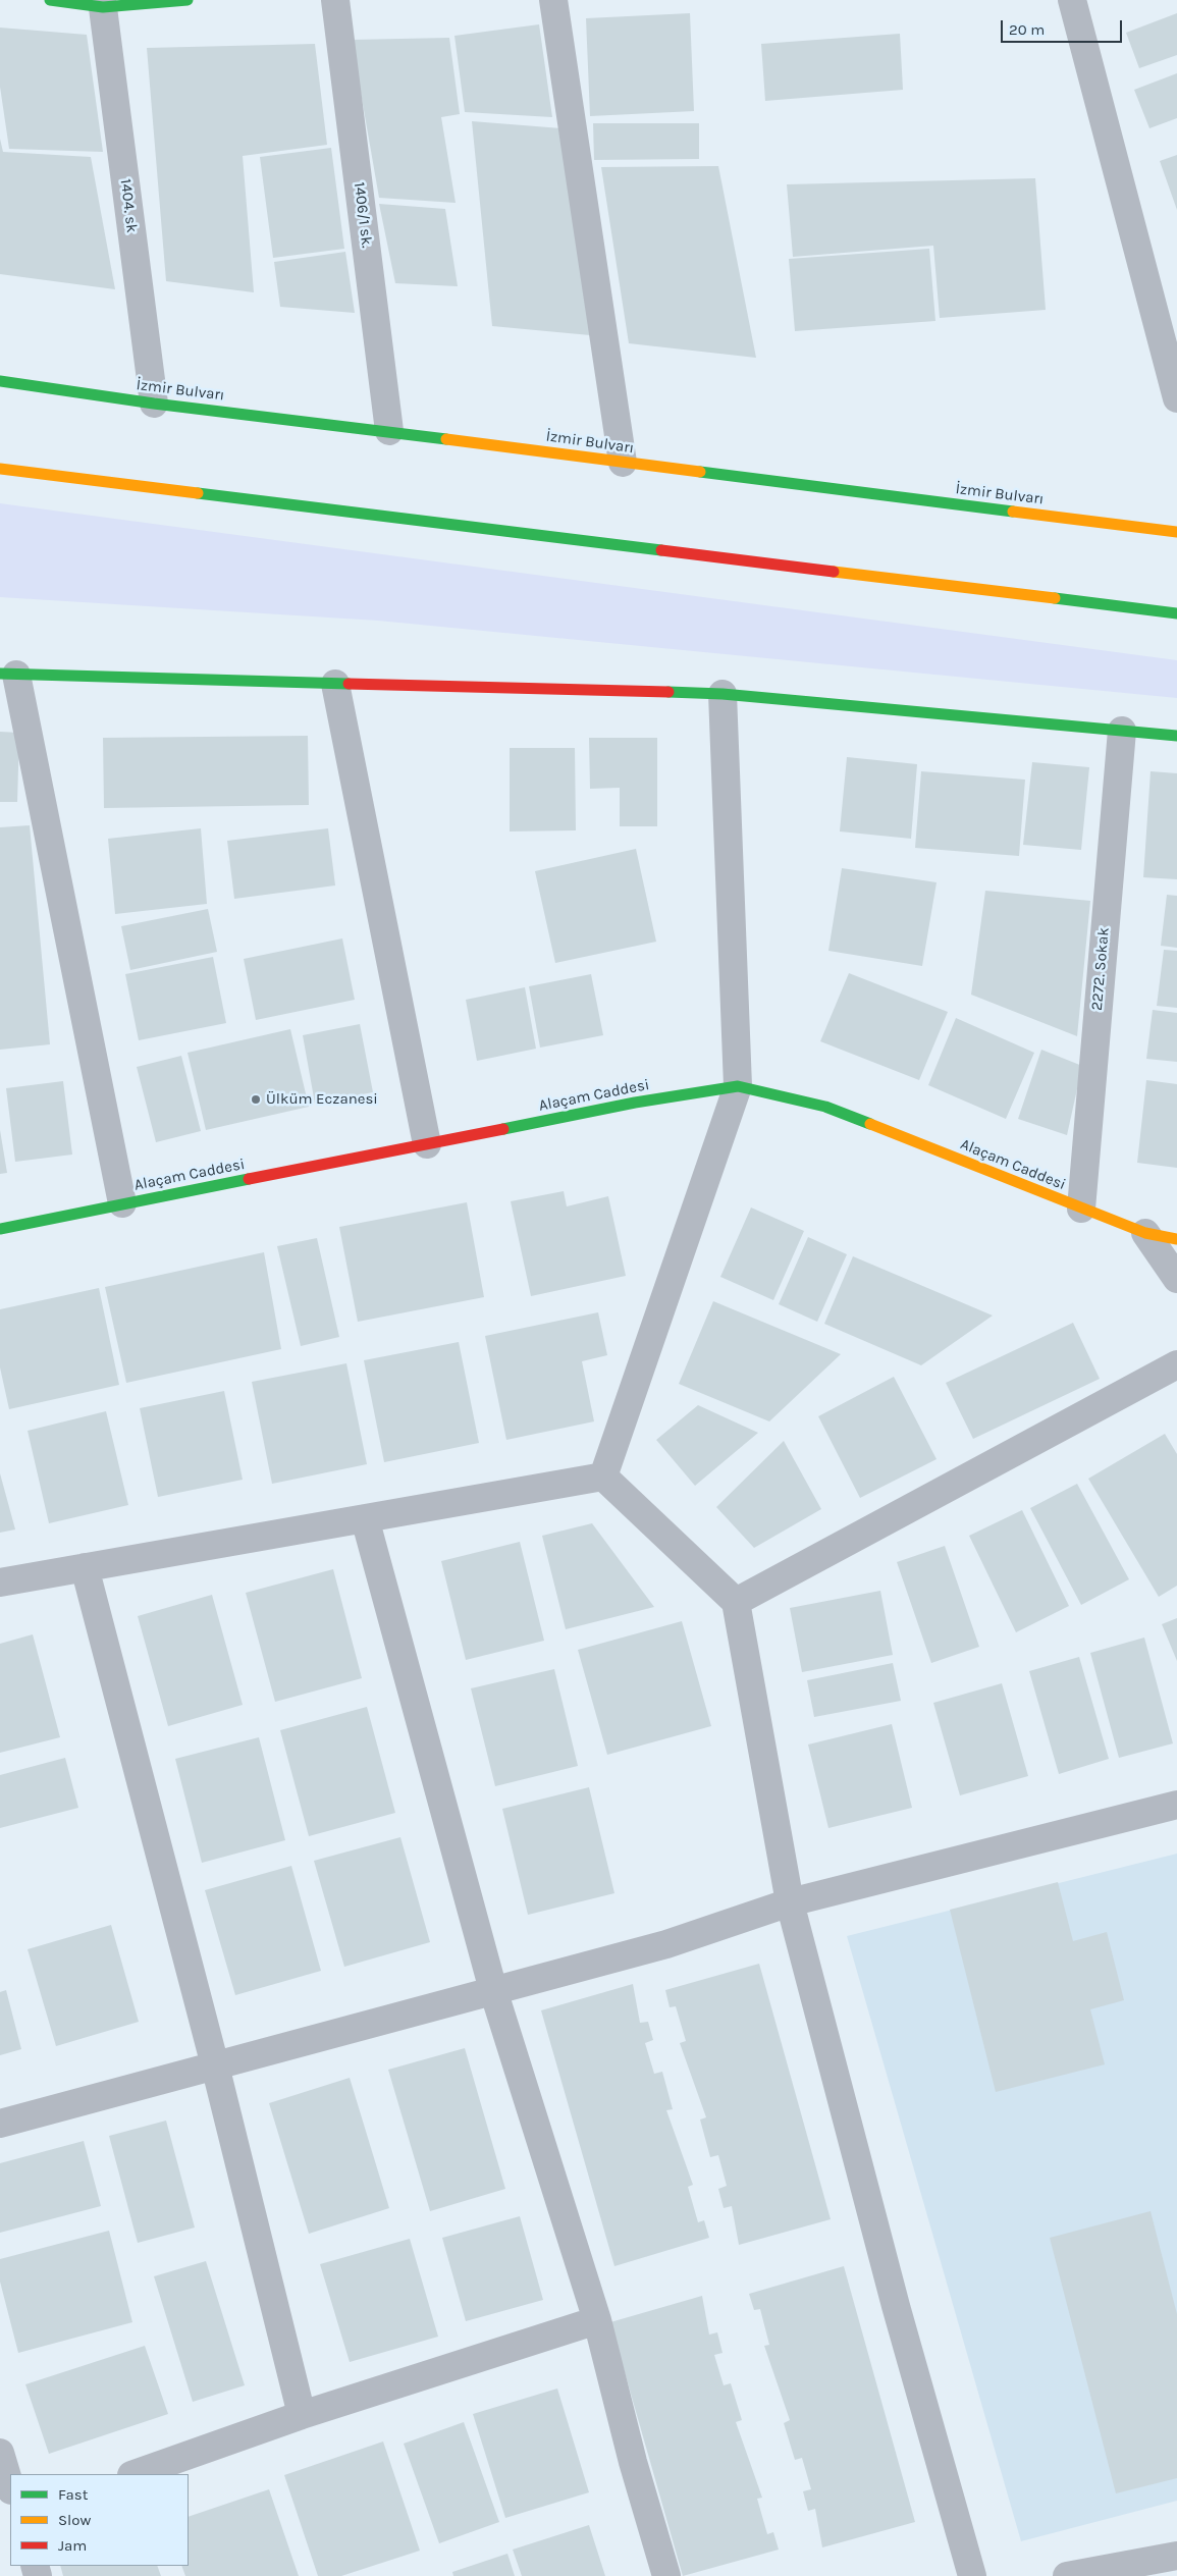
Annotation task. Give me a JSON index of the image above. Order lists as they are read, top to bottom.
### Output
{
  "streets": {
    "main road": ["İzmir Bulvarı", "Alaçam Caddesi"],
    "street": ["1404. sk", "1406/1 sk.", "2272. Sokak"]
  },
  "crossings": [
    ["1404. sk", "İzmir Bulvarı"],
    ["1406/1 sk.", "İzmir Bulvarı"],
    ["2272. Sokak", "Alaçam Caddesi"]
  ],
  "places": ["Ülküm Eczanesi"],
  "legend": ["Fast", "Slow", "Jam"],
  "scale_bar": "20 m"
}
